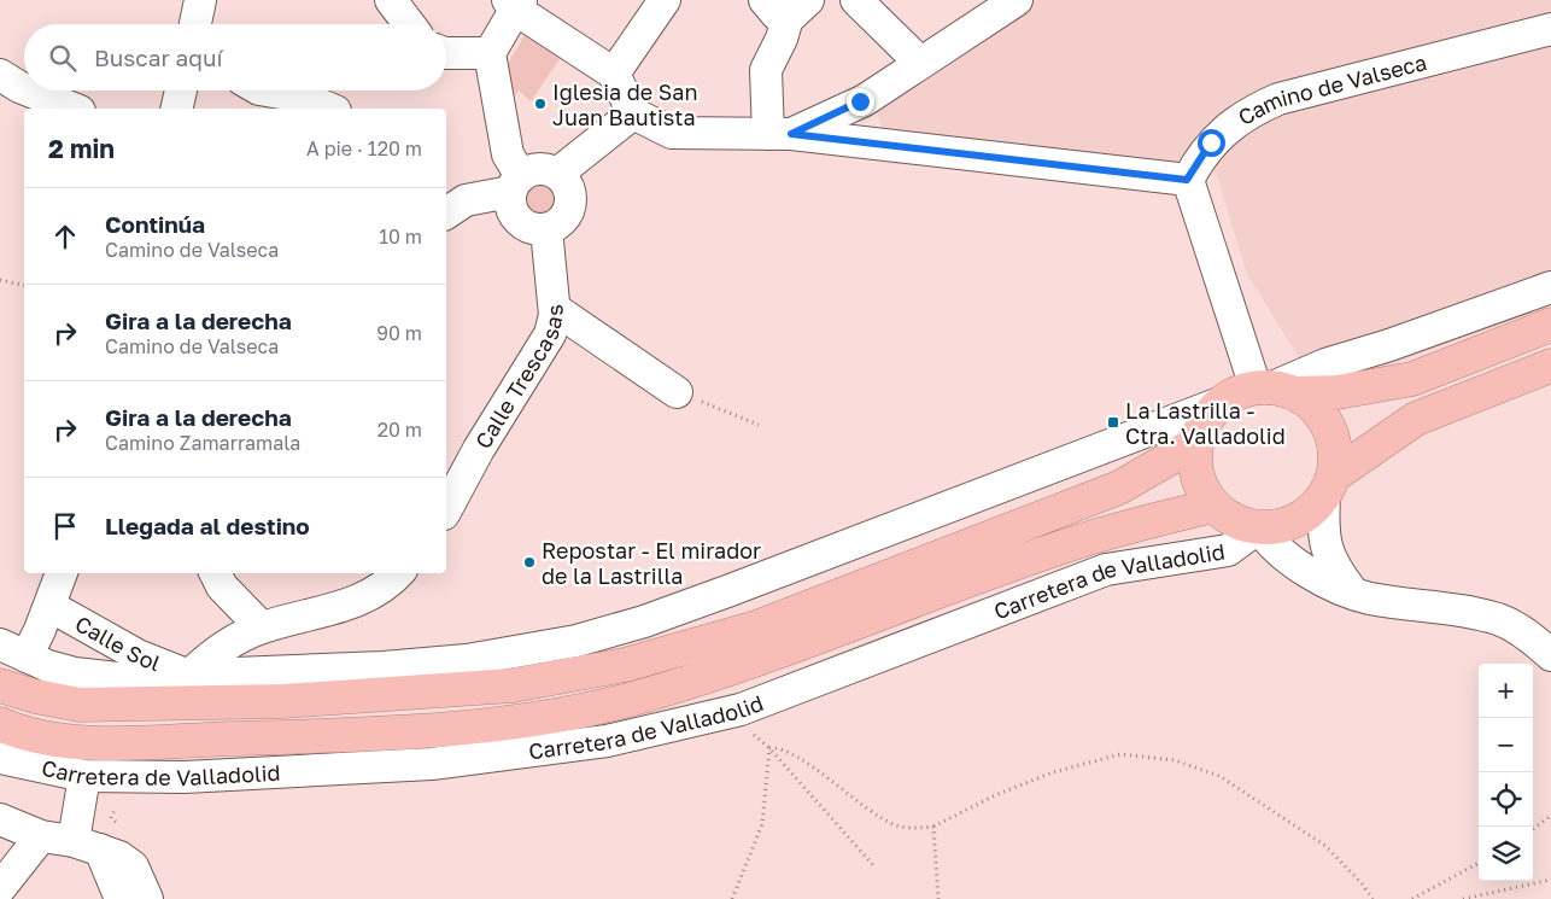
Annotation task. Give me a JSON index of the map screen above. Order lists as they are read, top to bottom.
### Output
{
  "streets": {
    "highway": ["Carretera de Valladolid"],
    "street": ["Camino de Valseca", "Calle Trescasas", "Calle Sol"]
  },
  "places": {
    "other": ["Iglesia de San Juan Bautista", "Repostar - El mirador de la Lastrilla"],
    "transit": ["La Lastrilla - Ctra. Valladolid"]
  },
  "page": {
    "search": "Buscar aquí",
    "heading": ["2 min", "A pie · 120 m"],
    "list": [
      ["Continúa", "Camino de Valseca", "10 m"],
      ["Gira a la derecha", "Camino de Valseca", "90 m"],
      ["Gira a la derecha", "Camino Zamarramala", "20 m"],
      "Llegada al destino"
    ],
    "map_buttons": ["+", "−"]
  }
}
